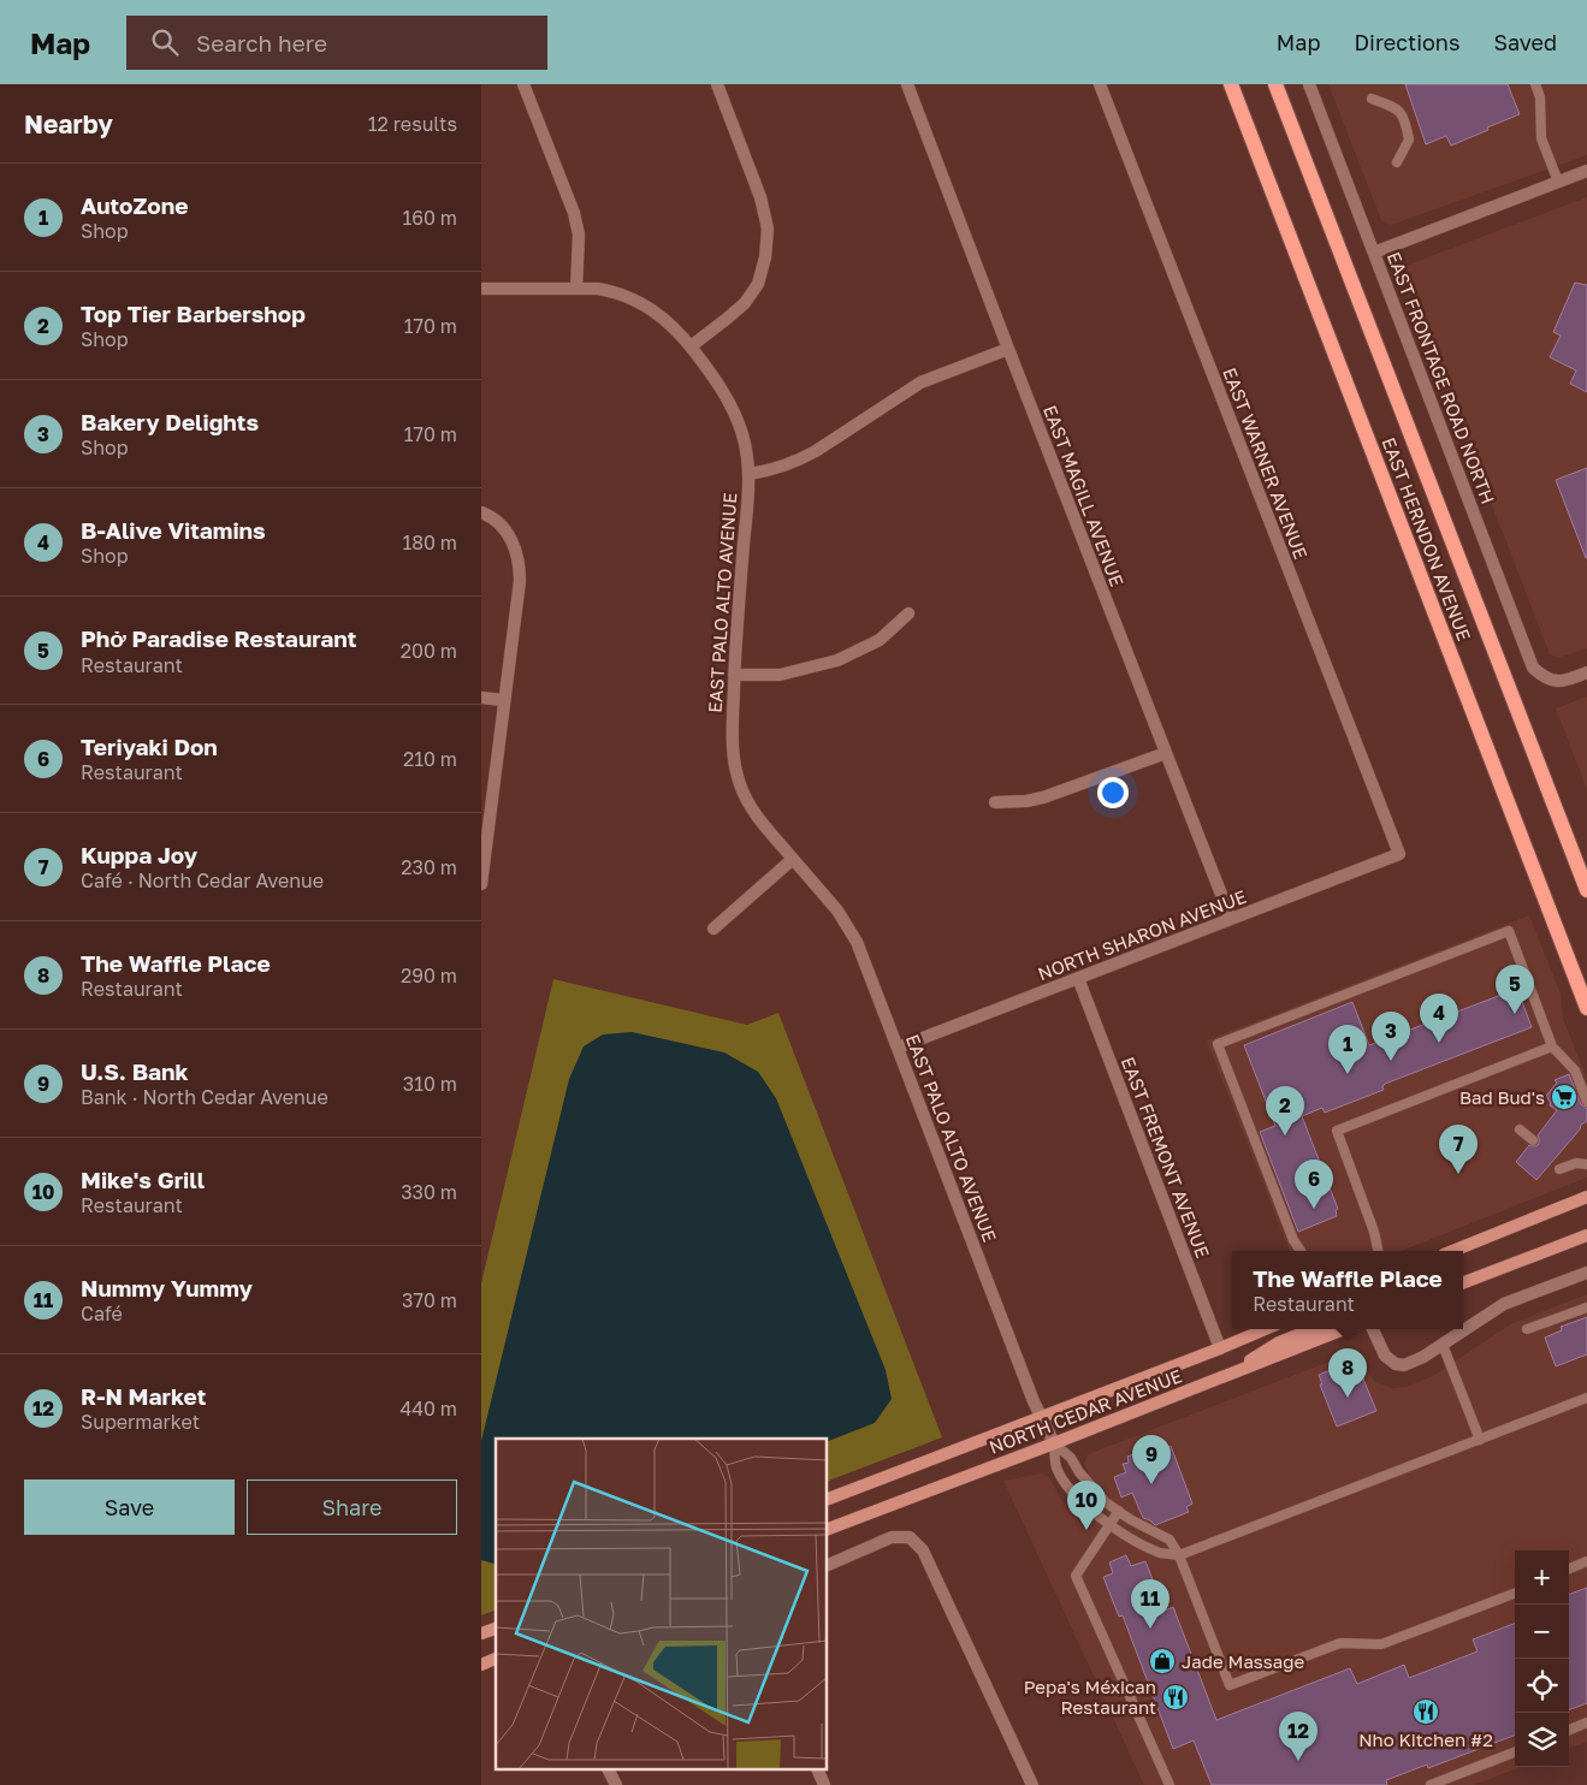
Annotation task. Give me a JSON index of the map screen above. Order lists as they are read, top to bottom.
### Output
{
  "streets": {
    "main road": ["EAST HERNDON AVENUE", "NORTH CEDAR AVENUE"],
    "street": [
      "EAST FRONTAGE ROAD NORTH",
      "EAST WARNER AVENUE",
      "EAST MAGILL AVENUE",
      "EAST PALO ALTO AVENUE",
      "NORTH SHARON AVENUE",
      "EAST FREMONT AVENUE"
    ]
  },
  "crossings": [
    ["EAST WARNER AVENUE", "NORTH SHARON AVENUE"],
    ["EAST MAGILL AVENUE", "NORTH SHARON AVENUE"],
    ["EAST PALO ALTO AVENUE", "NORTH SHARON AVENUE"],
    ["EAST PALO ALTO AVENUE", "NORTH CEDAR AVENUE"],
    ["NORTH SHARON AVENUE", "EAST FREMONT AVENUE"],
    ["EAST FREMONT AVENUE", "NORTH CEDAR AVENUE"]
  ],
  "places": {
    "supermarket": ["Bad Bud's"],
    "shop": ["Jade Massage"],
    "restaurant": ["Pepa's Méxican Restaurant", "Nho Kitchen #2"]
  },
  "page": {
    "header": "Map",
    "search": "Search here",
    "nav": ["Map", "Directions", "Saved"],
    "heading": ["Nearby", "12 results"],
    "list": [
      {
        "mark": "1",
        "name": "AutoZone",
        "note": "Shop",
        "value": "160 m"
      },
      {
        "mark": "2",
        "name": "Top Tier Barbershop",
        "note": "Shop",
        "value": "170 m"
      },
      {
        "mark": "3",
        "name": "Bakery Delights",
        "note": "Shop",
        "value": "170 m"
      },
      {
        "mark": "4",
        "name": "B-Alive Vitamins",
        "note": "Shop",
        "value": "180 m"
      },
      {
        "mark": "5",
        "name": "Phở Paradise Restaurant",
        "note": "Restaurant",
        "value": "200 m"
      },
      {
        "mark": "6",
        "name": "Teriyaki Don",
        "note": "Restaurant",
        "value": "210 m"
      },
      {
        "mark": "7",
        "name": "Kuppa Joy",
        "note": "Café · North Cedar Avenue",
        "value": "230 m"
      },
      {
        "mark": "8",
        "name": "The Waffle Place",
        "note": "Restaurant",
        "value": "290 m"
      },
      {
        "mark": "9",
        "name": "U.S. Bank",
        "note": "Bank · North Cedar Avenue",
        "value": "310 m"
      },
      {
        "mark": "10",
        "name": "Mike's Grill",
        "note": "Restaurant",
        "value": "330 m"
      },
      {
        "mark": "11",
        "name": "Nummy Yummy",
        "note": "Café",
        "value": "370 m"
      },
      {
        "mark": "12",
        "name": "R-N Market",
        "note": "Supermarket",
        "value": "440 m"
      }
    ],
    "pins": [
      "5",
      "4",
      "3",
      "1",
      "2",
      "7",
      "6",
      "8",
      "9",
      "10",
      "11",
      "12"
    ],
    "popup": ["The Waffle Place", "Restaurant"],
    "buttons": ["Save", "Share"],
    "map_buttons": ["+", "−"]
  }
}
